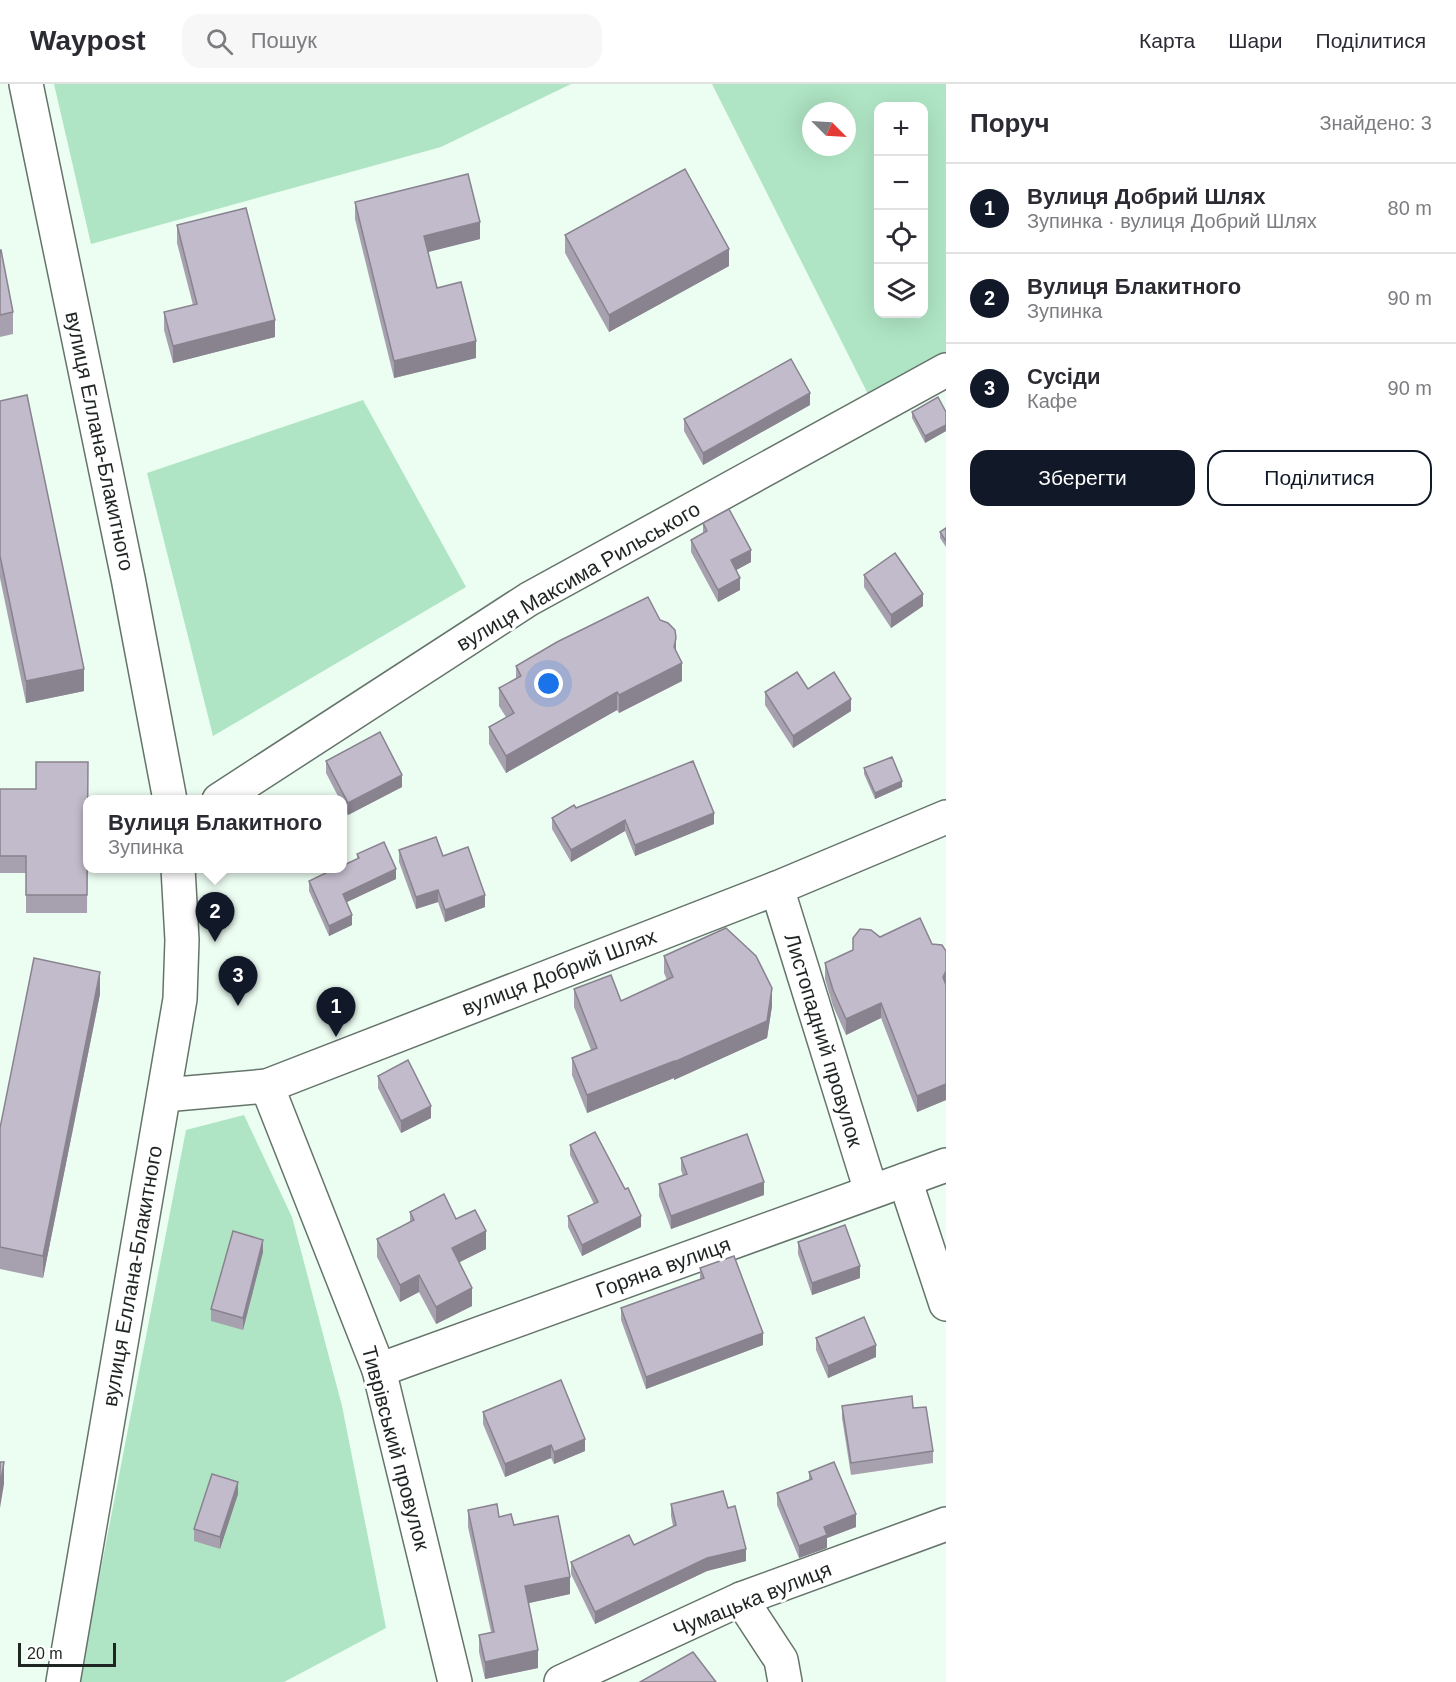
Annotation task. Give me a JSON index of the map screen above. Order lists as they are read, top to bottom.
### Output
{
  "streets": {
    "street": [
      "вулиця Еллана-Блакитного",
      "вулиця Максима Рильського",
      "вулиця Добрий Шлях",
      "Листопадний провулок",
      "Горяна вулиця",
      "Тиврівський провулок",
      "Чумацька вулиця"
    ]
  },
  "crossings": [
    ["вулиця Еллана-Блакитного", "вулиця Добрий Шлях"],
    ["вулиця Добрий Шлях", "Листопадний провулок"],
    ["вулиця Добрий Шлях", "Тиврівський провулок"],
    ["Листопадний провулок", "Горяна вулиця"],
    ["Горяна вулиця", "Тиврівський провулок"]
  ],
  "scale_bar": "20 m",
  "north": "bottom right",
  "page": {
    "header": "Waypost",
    "search": "Пошук",
    "nav": ["Карта", "Шари", "Поділитися"],
    "heading": ["Поруч", "Знайдено: 3"],
    "map_buttons": ["+", "−"],
    "list": [
      {
        "mark": "1",
        "name": "Вулиця Добрий Шлях",
        "note": "Зупинка · вулиця Добрий Шлях",
        "value": "80 m"
      },
      {
        "mark": "2",
        "name": "Вулиця Блакитного",
        "note": "Зупинка",
        "value": "90 m"
      },
      {
        "mark": "3",
        "name": "Сусіди",
        "note": "Кафе",
        "value": "90 m"
      }
    ],
    "buttons": ["Зберегти", "Поділитися"],
    "popup": ["Вулиця Блакитного", "Зупинка"],
    "pins": ["2", "3", "1"],
    "scale": "20 m"
  }
}
